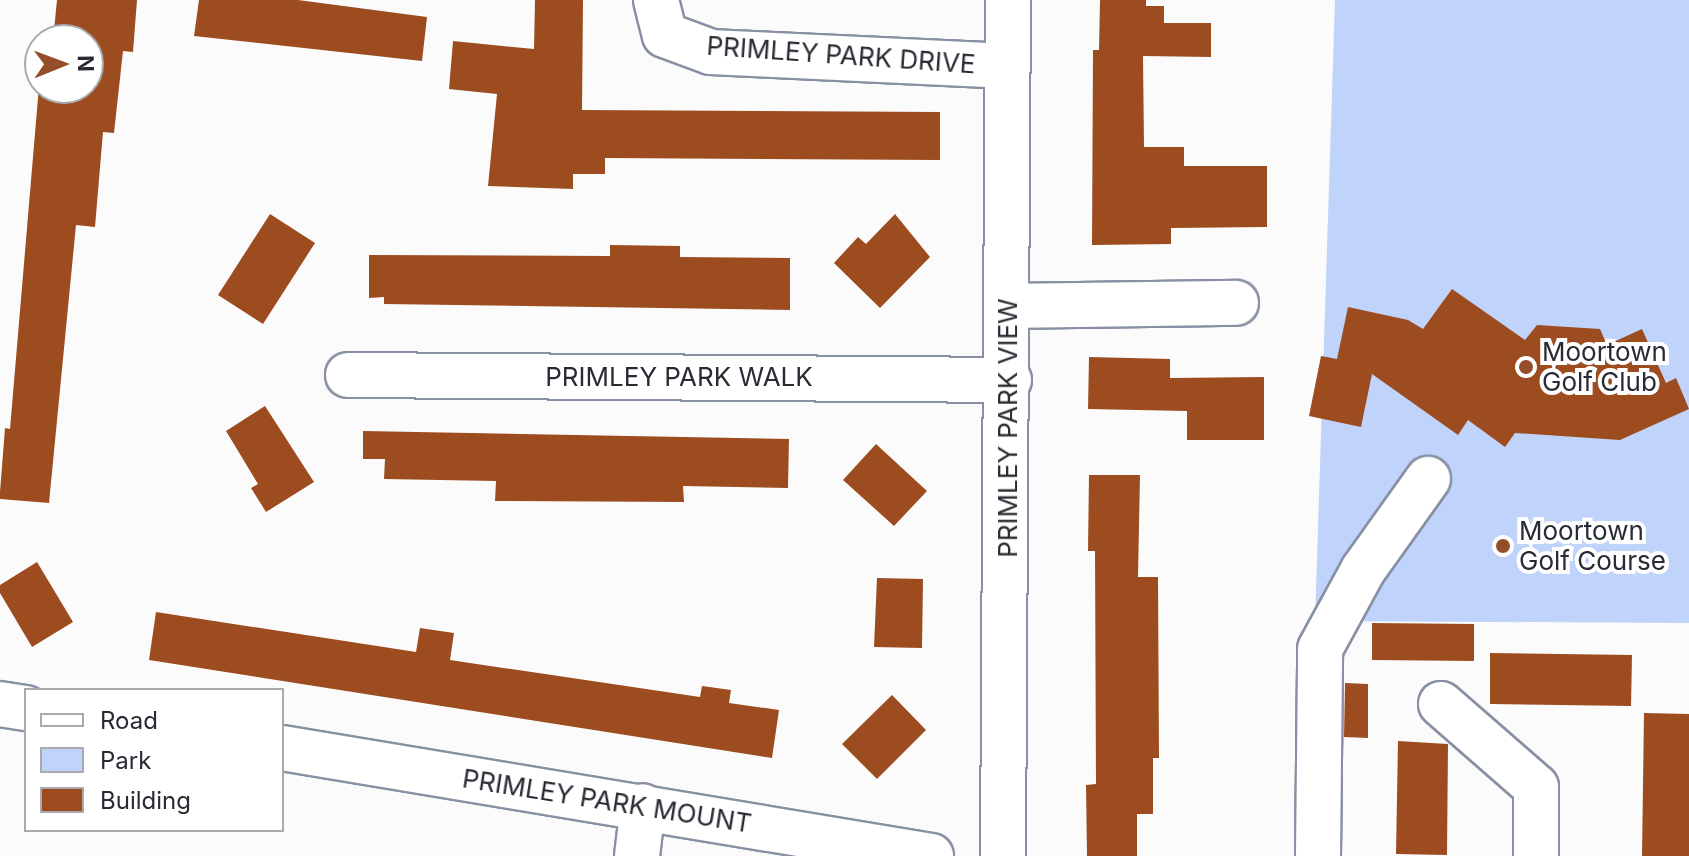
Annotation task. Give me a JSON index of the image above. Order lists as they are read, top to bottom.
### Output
{
  "streets": {
    "street": [
      "PRIMLEY PARK DRIVE",
      "PRIMLEY PARK WALK",
      "PRIMLEY PARK VIEW",
      "PRIMLEY PARK MOUNT"
    ]
  },
  "crossings": [
    ["PRIMLEY PARK DRIVE", "PRIMLEY PARK VIEW"],
    ["PRIMLEY PARK WALK", "PRIMLEY PARK VIEW"]
  ],
  "places": ["Moortown Golf Club", "Moortown Golf Course"],
  "legend": ["Road", "Park", "Building"],
  "north": "right"
}
